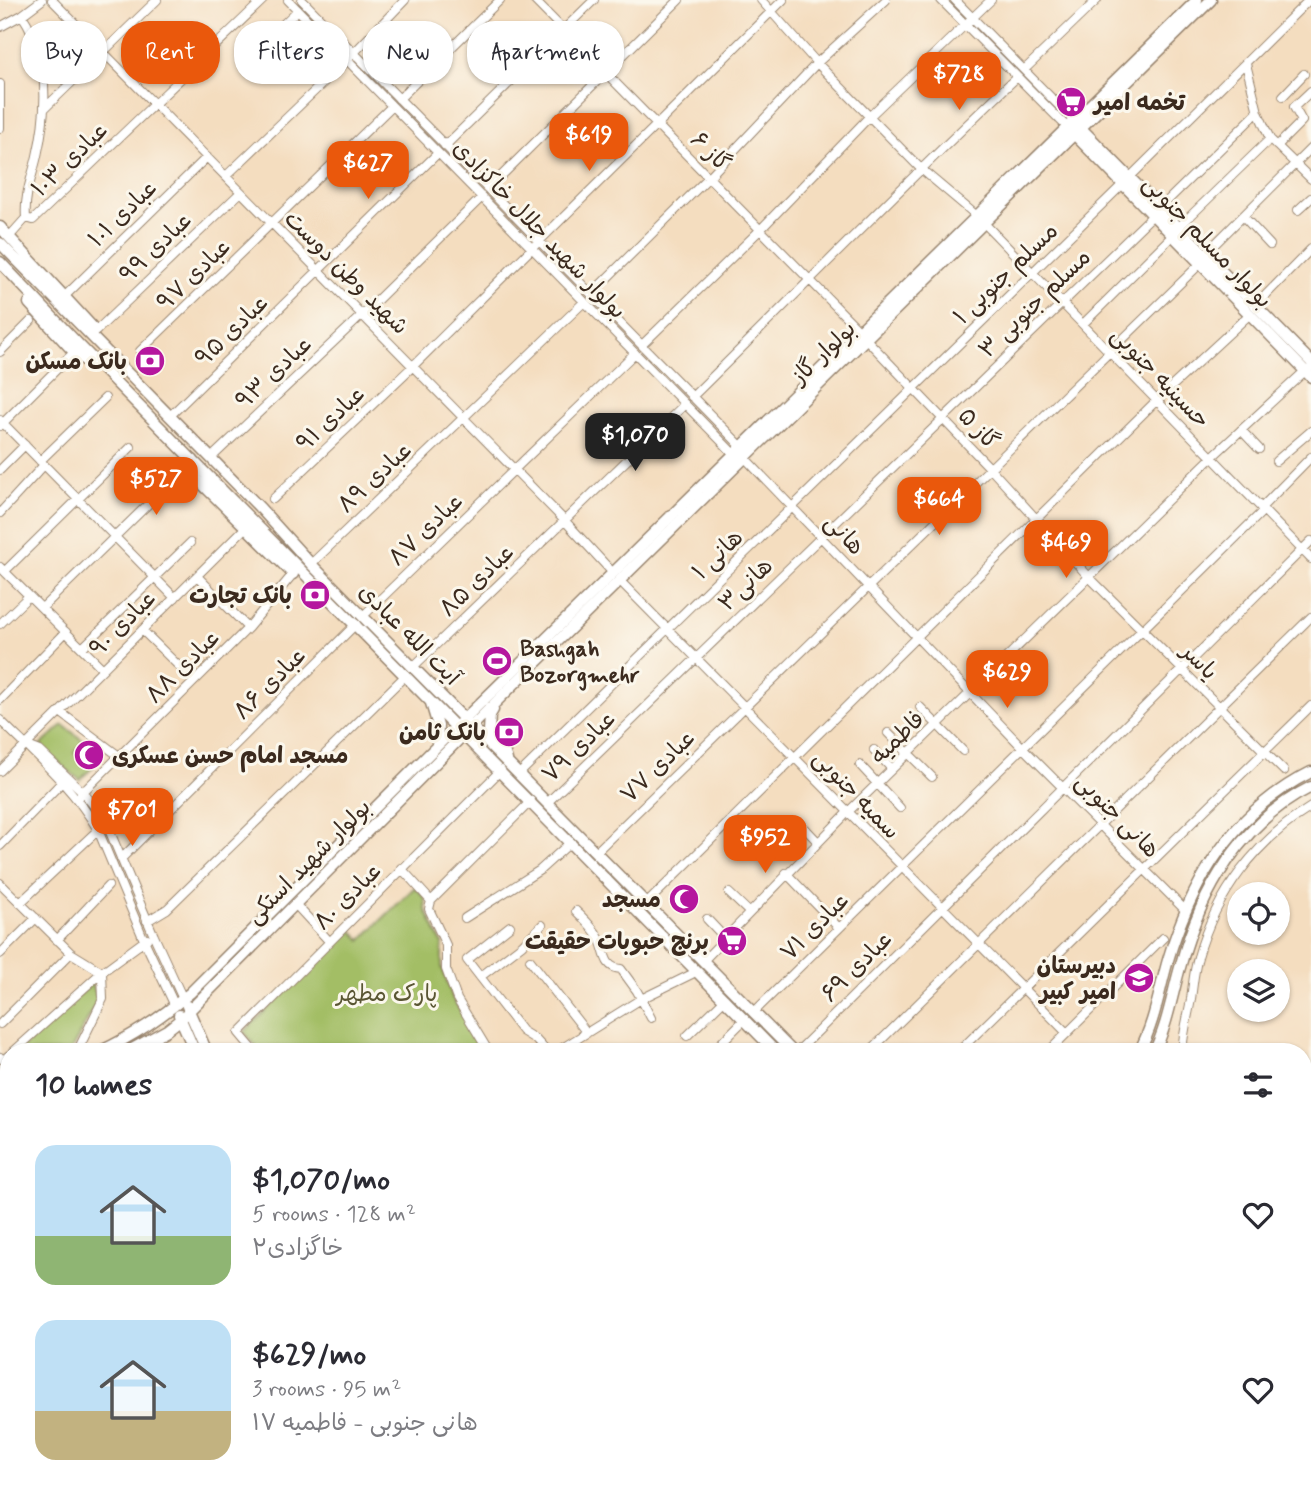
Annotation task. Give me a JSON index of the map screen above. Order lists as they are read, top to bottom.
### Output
{
  "streets": {
    "main road": [
      "بولوار مسلم جنوبی",
      "بولوار گاز",
      "آیت الله عبادی",
      "بولوار شهید استکی"
    ],
    "street": [
      "گاز ۶",
      "عبادی ۱۰۳",
      "عبادی ۱۰۱",
      "بولوار شهید جلال خاکزادی",
      "عبادی ۹۹",
      "شهید وطن دوست",
      "۱ مسلم جنوبی",
      "عبادی ۹۷",
      "مسلم جنوبی ۳",
      "عبادی ۹۵",
      "عبادی ۹۳",
      "حسینیه جنوبی",
      "عبادی ۹۱",
      "گاز ۵",
      "عبادی ۸۹",
      "عبادی ۸۷",
      "هانی",
      "هانی ۱",
      "عبادی ۸۵",
      "هانی۳",
      "عبادی ۹۰",
      "یاسر",
      "عبادی ۸۸",
      "عبادی ۸۶",
      "فاطمیه",
      "عبادی ۷۹",
      "عبادی ۷۷",
      "سمیه جنوبی",
      "هانی جنوبی",
      "عبادی ۸۰",
      "عبادی ۷۱",
      "عبادی ۶۹"
    ]
  },
  "crossings": [
    ["گاز ۶", "بولوار گاز"],
    ["گاز ۶", "عبادی ۹۱"],
    ["گاز ۶", "گاز ۵"],
    ["عبادی ۱۰۳", "شهید وطن دوست"],
    ["عبادی ۱۰۳", "آیت الله عبادی"],
    ["عبادی ۱۰۱", "شهید وطن دوست"],
    ["بولوار شهید جلال خاکزادی", "عبادی ۹۷"],
    ["بولوار شهید جلال خاکزادی", "عبادی ۹۵"],
    ["بولوار شهید جلال خاکزادی", "بولوار گاز"],
    ["بولوار شهید جلال خاکزادی", "عبادی ۹۳"],
    ["بولوار شهید جلال خاکزادی", "عبادی ۹۱"],
    ["بولوار شهید جلال خاکزادی", "عبادی ۸۹"],
    ["بولوار شهید جلال خاکزادی", "عبادی ۸۷"],
    ["بولوار شهید جلال خاکزادی", "هانی"],
    ["بولوار شهید جلال خاکزادی", "عبادی ۸۵"],
    ["بولوار مسلم جنوبی", "۱ مسلم جنوبی"],
    ["بولوار مسلم جنوبی", "مسلم جنوبی ۳"],
    ["بولوار مسلم جنوبی", "بولوار گاز"],
    ["بولوار مسلم جنوبی", "فاطمیه"],
    ["بولوار مسلم جنوبی", "عبادی ۷۷"],
    ["عبادی ۹۹", "شهید وطن دوست"],
    ["شهید وطن دوست", "عبادی ۹۷"],
    ["شهید وطن دوست", "عبادی ۹۵"],
    ["شهید وطن دوست", "بولوار گاز"],
    ["شهید وطن دوست", "عبادی ۹۳"],
    ["شهید وطن دوست", "عبادی ۹۱"],
    ["شهید وطن دوست", "عبادی ۸۹"],
    ["شهید وطن دوست", "عبادی ۸۷"],
    ["شهید وطن دوست", "عبادی ۸۵"],
    ["شهید وطن دوست", "سمیه جنوبی"],
    ["۱ مسلم جنوبی", "حسینیه جنوبی"],
    ["۱ مسلم جنوبی", "گاز ۵"],
    ["۱ مسلم جنوبی", "هانی"],
    ["۱ مسلم جنوبی", "هانی ۱"],
    ["مسلم جنوبی ۳", "حسینیه جنوبی"],
    ["مسلم جنوبی ۳", "گاز ۵"],
    ["مسلم جنوبی ۳", "هانی"],
    ["مسلم جنوبی ۳", "هانی۳"],
    ["عبادی ۹۵", "آیت الله عبادی"],
    ["بولوار گاز", "حسینیه جنوبی"],
    ["بولوار گاز", "گاز ۵"],
    ["بولوار گاز", "هانی"],
    ["بولوار گاز", "آیت الله عبادی"],
    ["بولوار گاز", "سمیه جنوبی"],
    ["بولوار گاز", "بولوار شهید استکی"],
    ["عبادی ۹۳", "آیت الله عبادی"],
    ["حسینیه جنوبی", "عبادی ۹۱"],
    ["حسینیه جنوبی", "فاطمیه"],
    ["حسینیه جنوبی", "عبادی ۷۷"],
    ["حسینیه جنوبی", "عبادی ۷۱"],
    ["حسینیه جنوبی", "عبادی ۶۹"],
    ["گاز ۵", "یاسر"],
    ["گاز ۵", "فاطمیه"],
    ["گاز ۵", "عبادی ۷۷"],
    ["عبادی ۸۹", "آیت الله عبادی"],
    ["عبادی ۸۷", "آیت الله عبادی"],
    ["عبادی ۸۷", "عبادی ۸۶"],
    ["هانی", "هانی ۱"],
    ["هانی", "هانی۳"],
    ["هانی", "فاطمیه"],
    ["هانی", "عبادی ۷۷"],
    ["هانی", "هانی جنوبی"],
    ["هانی ۱", "آیت الله عبادی"],
    ["هانی ۱", "سمیه جنوبی"],
    ["عبادی ۸۵", "آیت الله عبادی"],
    ["هانی۳", "عبادی ۷۹"],
    ["هانی۳", "سمیه جنوبی"],
    ["عبادی ۹۰", "آیت الله عبادی"],
    ["آیت الله عبادی", "عبادی ۸۶"],
    ["آیت الله عبادی", "فاطمیه"],
    ["آیت الله عبادی", "عبادی ۷۹"],
    ["آیت الله عبادی", "عبادی ۷۷"],
    ["آیت الله عبادی", "بولوار شهید استکی"],
    ["آیت الله عبادی", "عبادی ۸۰"],
    ["آیت الله عبادی", "عبادی ۷۱"],
    ["یاسر", "فاطمیه"],
    ["یاسر", "عبادی ۷۱"],
    ["یاسر", "عبادی ۶۹"],
    ["فاطمیه", "سمیه جنوبی"],
    ["فاطمیه", "هانی جنوبی"],
    ["عبادی ۷۹", "سمیه جنوبی"],
    ["عبادی ۷۷", "سمیه جنوبی"],
    ["سمیه جنوبی", "عبادی ۷۱"],
    ["سمیه جنوبی", "عبادی ۶۹"],
    ["هانی جنوبی", "عبادی ۷۱"],
    ["هانی جنوبی", "عبادی ۶۹"]
  ],
  "parks": ["پارک مطهر"],
  "places": {
    "supermarket": ["تخمه امیر", "برنج حبوبات حقیقت"],
    "bank": ["بانک مسکن", "بانک تجارت", "بانک ثامن"],
    "sports": ["Bashgah Bozorgmehr"],
    "mosque": ["مسجد امام حسن عسکری", "مسجد"],
    "school or university": ["دبیرستان امیر کبیر"]
  },
  "page": {
    "chip": [
      "Buy",
      "Rent",
      "Filters",
      "New",
      "Apartment"
    ],
    "price": [
      "$728",
      "$619",
      "$627",
      "$1,070",
      "$527",
      "$664",
      "$469",
      "$629",
      "$701",
      "$952"
    ],
    "heading": "10 homes",
    "list": [
      {
        "name": "$1,070/mo",
        "note": "5 rooms · 128 m² · خاگزادی۲"
      },
      {
        "name": "$629/mo",
        "note": "3 rooms · 95 m² · هانی جنوبی - فاطمیه ۱۷"
      }
    ]
  }
}
